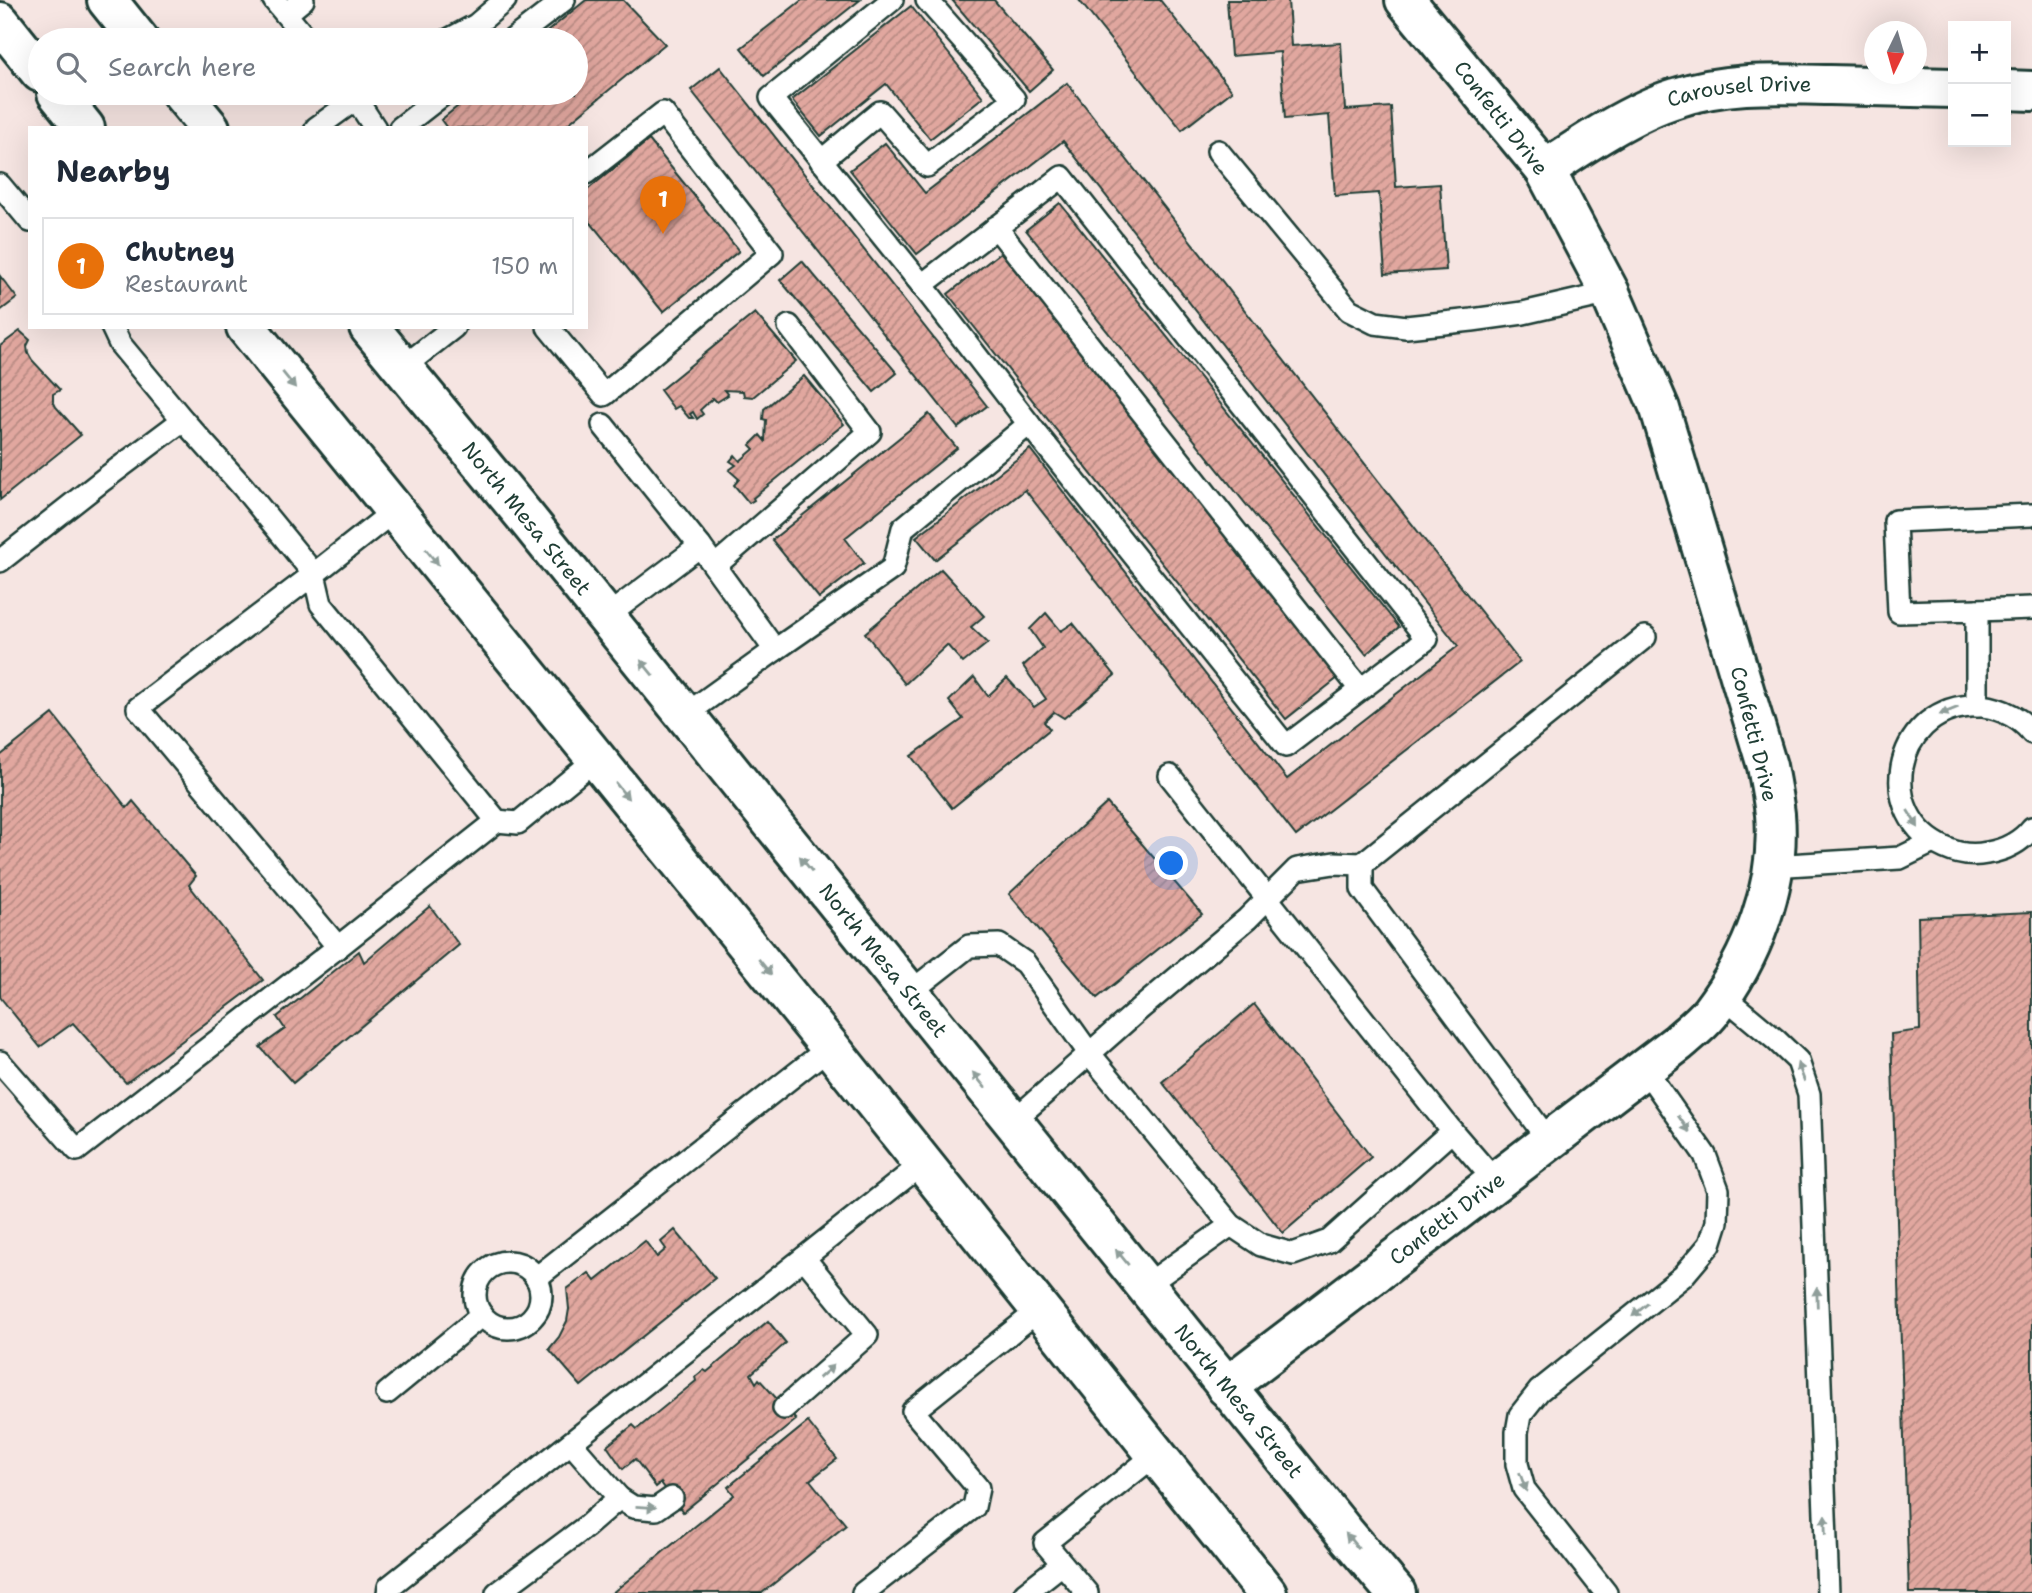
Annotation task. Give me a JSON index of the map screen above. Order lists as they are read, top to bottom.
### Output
{
  "streets": {
    "main road": ["Carousel Drive", "Confetti Drive", "North Mesa Street"]
  },
  "crossings": [
    ["Carousel Drive", "Confetti Drive"],
    ["Confetti Drive", "North Mesa Street"]
  ],
  "north": "bottom",
  "page": {
    "map_buttons": ["+", "−"],
    "search": "Search here",
    "heading": "Nearby",
    "pins": "1",
    "list": [
      {
        "mark": "1",
        "name": "Chutney",
        "note": "Restaurant",
        "value": "150 m"
      }
    ]
  }
}
